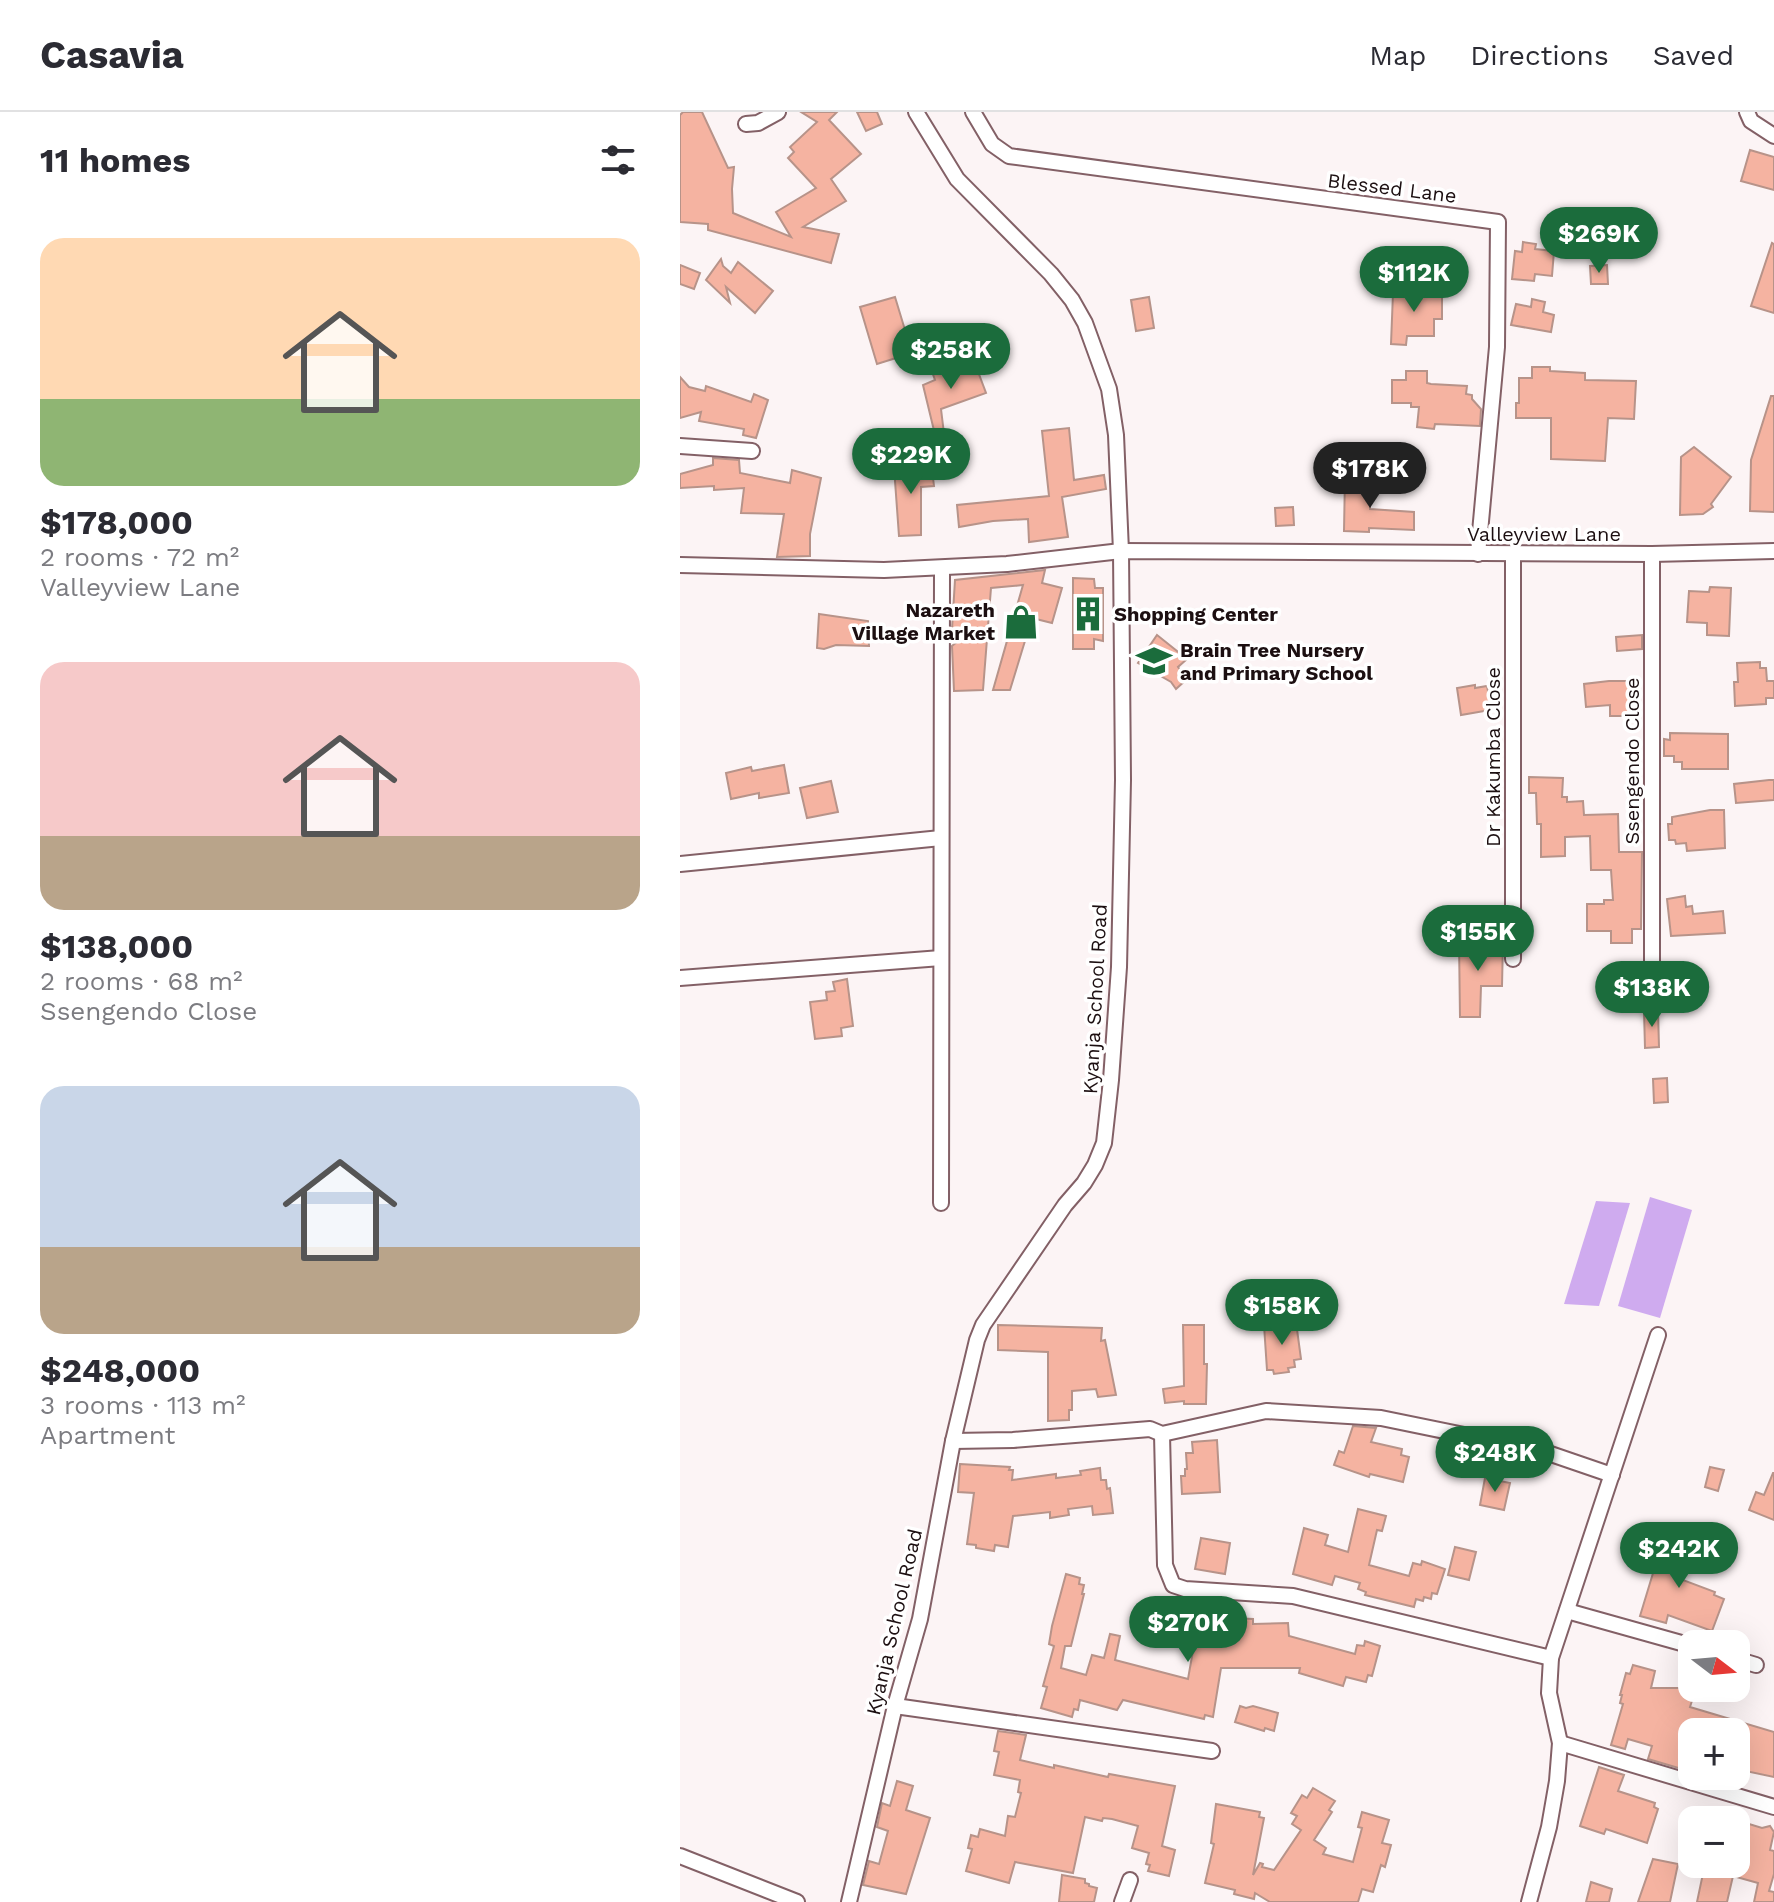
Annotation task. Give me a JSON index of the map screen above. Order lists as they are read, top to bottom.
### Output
{
  "streets": {
    "street": [
      "Blessed Lane",
      "Valleyview Lane",
      "Dr Kakumba Close",
      "Ssengendo Close",
      "Kyanja School Road"
    ]
  },
  "crossings": [
    ["Blessed Lane", "Valleyview Lane"],
    ["Valleyview Lane", "Dr Kakumba Close"],
    ["Valleyview Lane", "Ssengendo Close"],
    ["Valleyview Lane", "Kyanja School Road"]
  ],
  "places": {
    "building": ["Shopping Center"],
    "shop": ["Nazareth Village Market"],
    "school or university": ["Brain Tree Nursery and Primary School"]
  },
  "north": "right",
  "page": {
    "header": "Casavia",
    "nav": ["Map", "Directions", "Saved"],
    "heading": "11 homes",
    "price": [
      "$269K",
      "$112K",
      "$258K",
      "$229K",
      "$178K",
      "$155K",
      "$138K",
      "$158K",
      "$248K",
      "$242K",
      "$270K"
    ],
    "list": [
      {
        "name": "$178,000",
        "note": "2 rooms · 72 m² · Valleyview Lane"
      },
      {
        "name": "$138,000",
        "note": "2 rooms · 68 m² · Ssengendo Close"
      },
      {
        "name": "$248,000",
        "note": "3 rooms · 113 m² · Apartment"
      }
    ],
    "map_buttons": ["+", "−"]
  }
}
